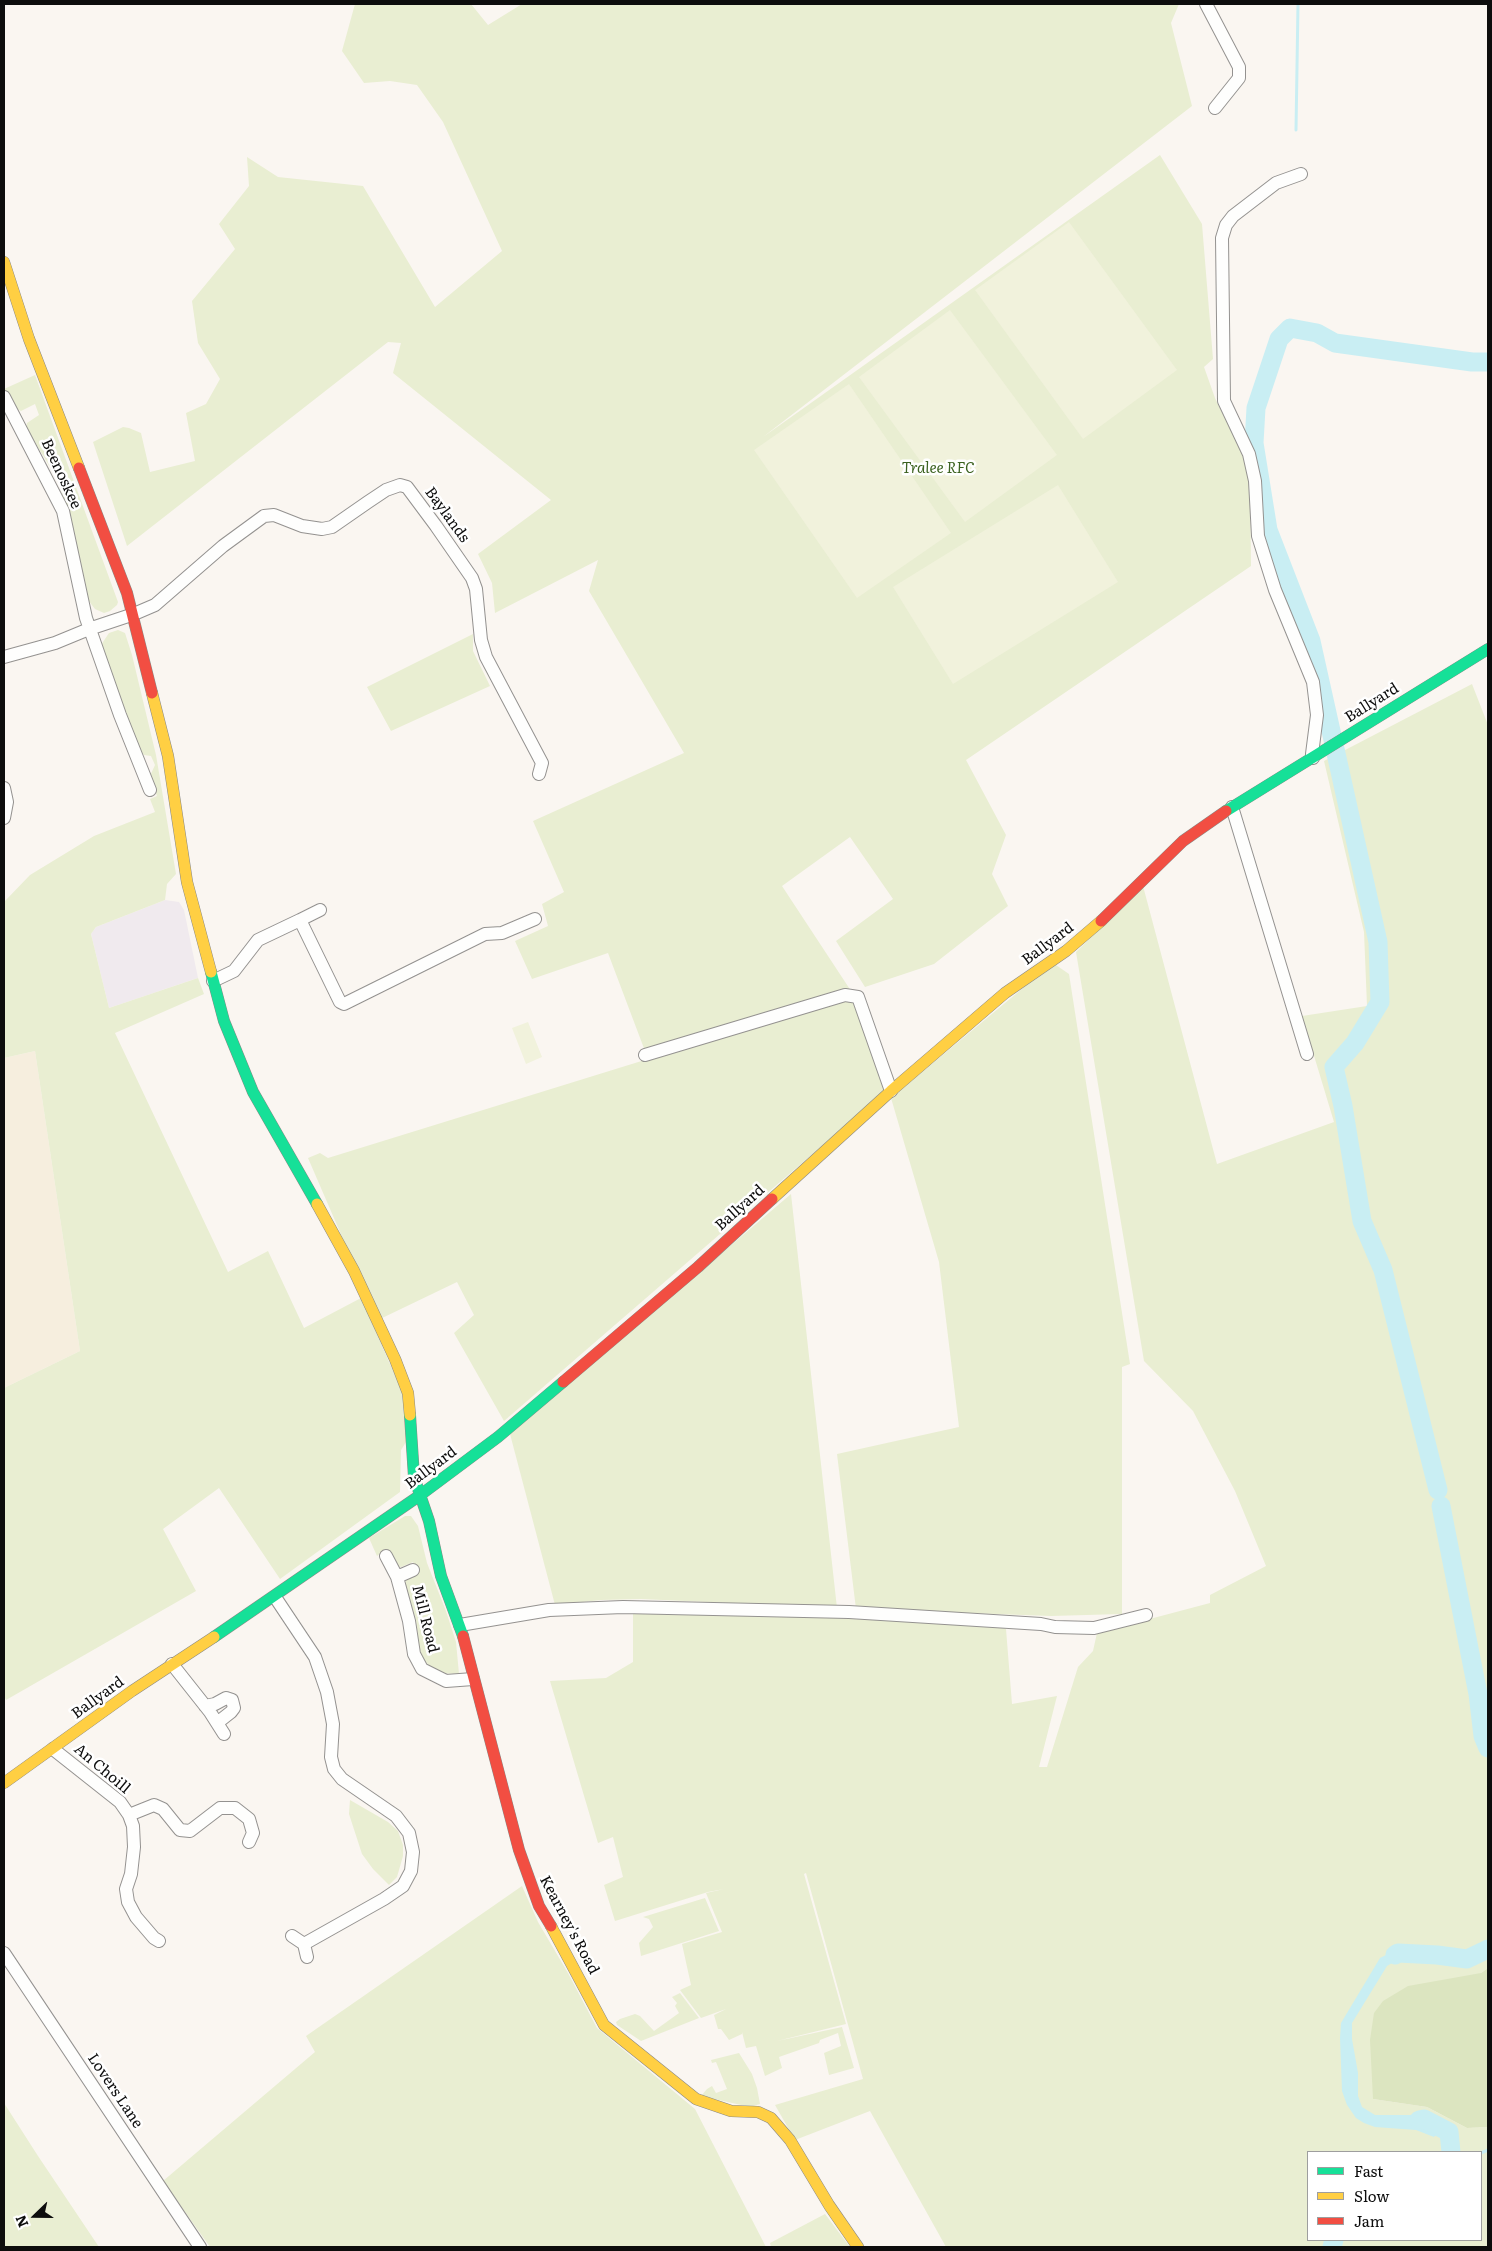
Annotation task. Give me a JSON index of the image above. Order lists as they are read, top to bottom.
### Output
{
  "streets": {
    "street": [
      "Beenoskee",
      "Baylands",
      "Ballyard",
      "Mill Road",
      "An Choill",
      "Kearney's Road",
      "Lovers Lane"
    ]
  },
  "crossings": [
    ["Baylands", "Kearney's Road"],
    ["Ballyard", "An Choill"],
    ["Ballyard", "Kearney's Road"],
    ["Mill Road", "Kearney's Road"]
  ],
  "parks": ["Tralee RFC"],
  "legend": ["Fast", "Slow", "Jam"],
  "north": "left"
}
